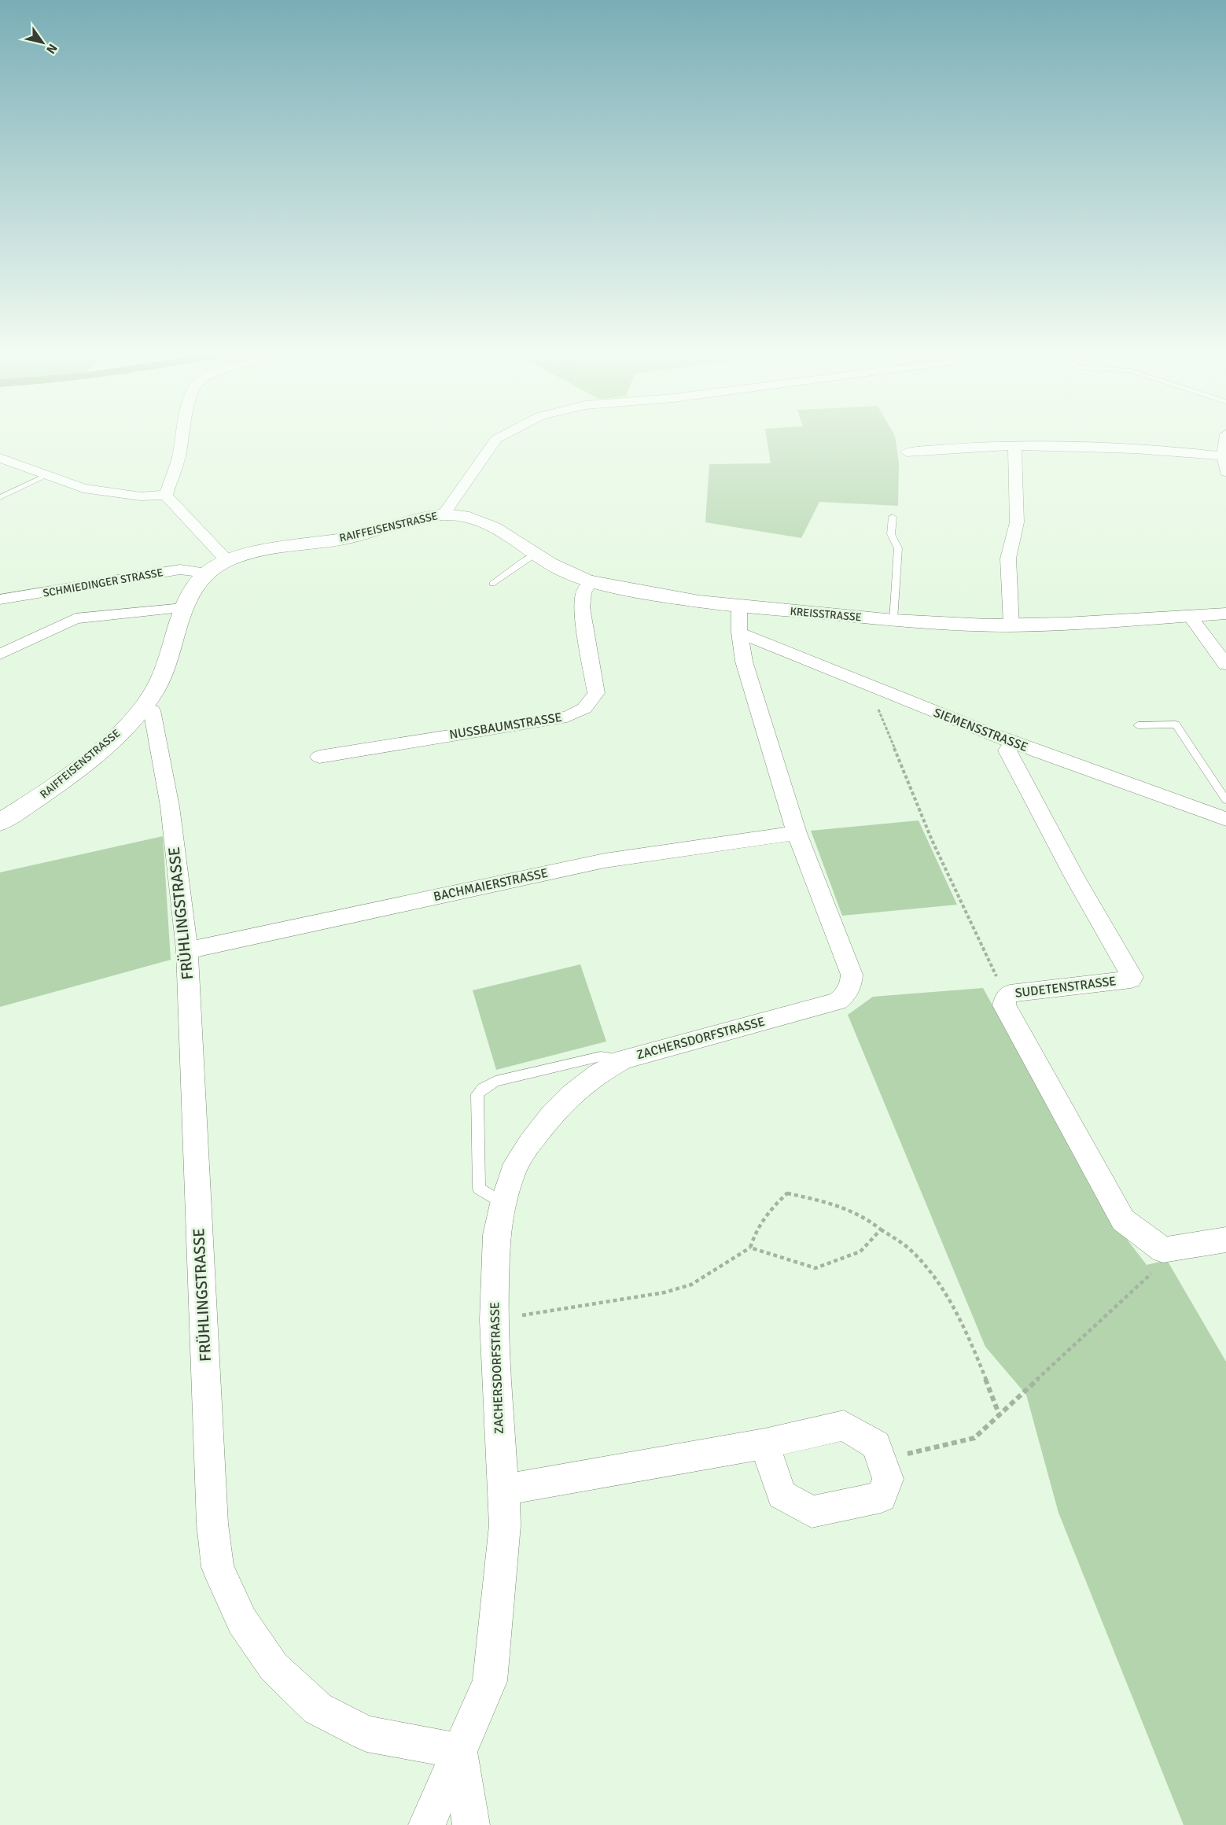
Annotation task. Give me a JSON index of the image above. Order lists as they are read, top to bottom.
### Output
{
  "streets": {
    "street": [
      "RAIFFEISENSTRASSE",
      "SCHMIEDINGER STRASSE",
      "KREISSTRASSE",
      "NUSSBAUMSTRASSE",
      "SIEMENSSTRASSE",
      "BACHMAIERSTRASSE",
      "FRÜHLINGSTRASSE",
      "SUDETENSTRASSE",
      "ZACHERSDORFSTRASSE"
    ]
  },
  "crossings": [
    ["RAIFFEISENSTRASSE", "SCHMIEDINGER STRASSE"],
    ["RAIFFEISENSTRASSE", "KREISSTRASSE"],
    ["RAIFFEISENSTRASSE", "FRÜHLINGSTRASSE"],
    ["KREISSTRASSE", "NUSSBAUMSTRASSE"],
    ["KREISSTRASSE", "ZACHERSDORFSTRASSE"],
    ["SIEMENSSTRASSE", "SUDETENSTRASSE"],
    ["SIEMENSSTRASSE", "ZACHERSDORFSTRASSE"],
    ["BACHMAIERSTRASSE", "FRÜHLINGSTRASSE"],
    ["BACHMAIERSTRASSE", "ZACHERSDORFSTRASSE"],
    ["FRÜHLINGSTRASSE", "ZACHERSDORFSTRASSE"]
  ],
  "north": "bottom right"
}
